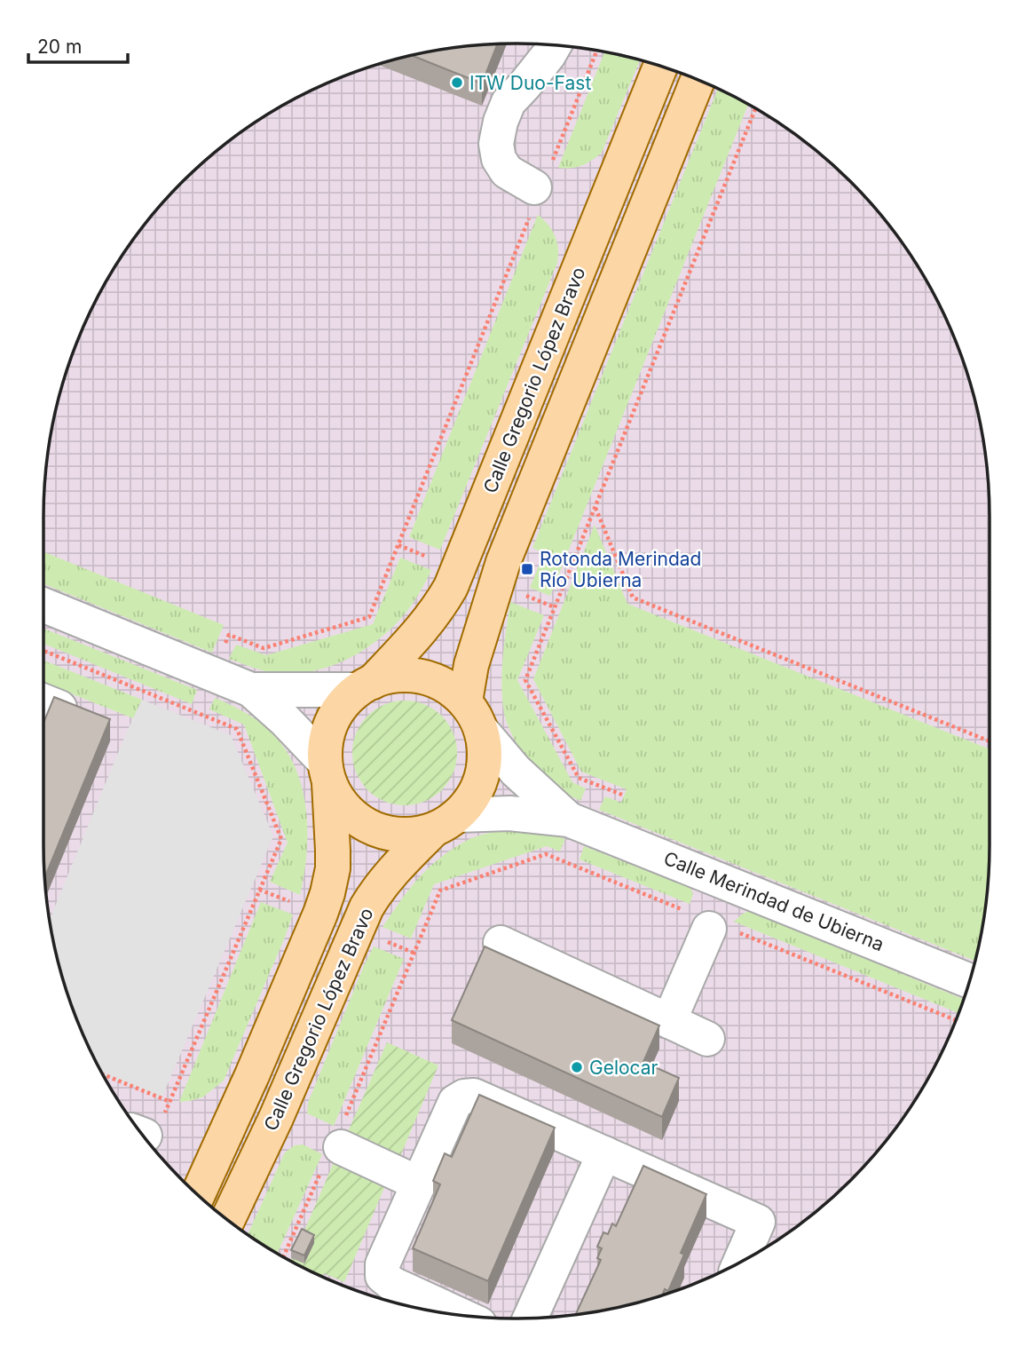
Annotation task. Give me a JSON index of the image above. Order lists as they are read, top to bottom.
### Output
{
  "streets": {
    "main road": ["Calle Gregorio López Bravo"],
    "street": ["Calle Merindad de Ubierna"]
  },
  "crossings": [
    ["Calle Gregorio López Bravo", "Calle Merindad de Ubierna"]
  ],
  "places": {
    "other": ["ITW Duo-Fast", "Gelocar"],
    "transit": ["Rotonda Merindad Río Ubierna"]
  },
  "scale_bar": "20 m"
}
